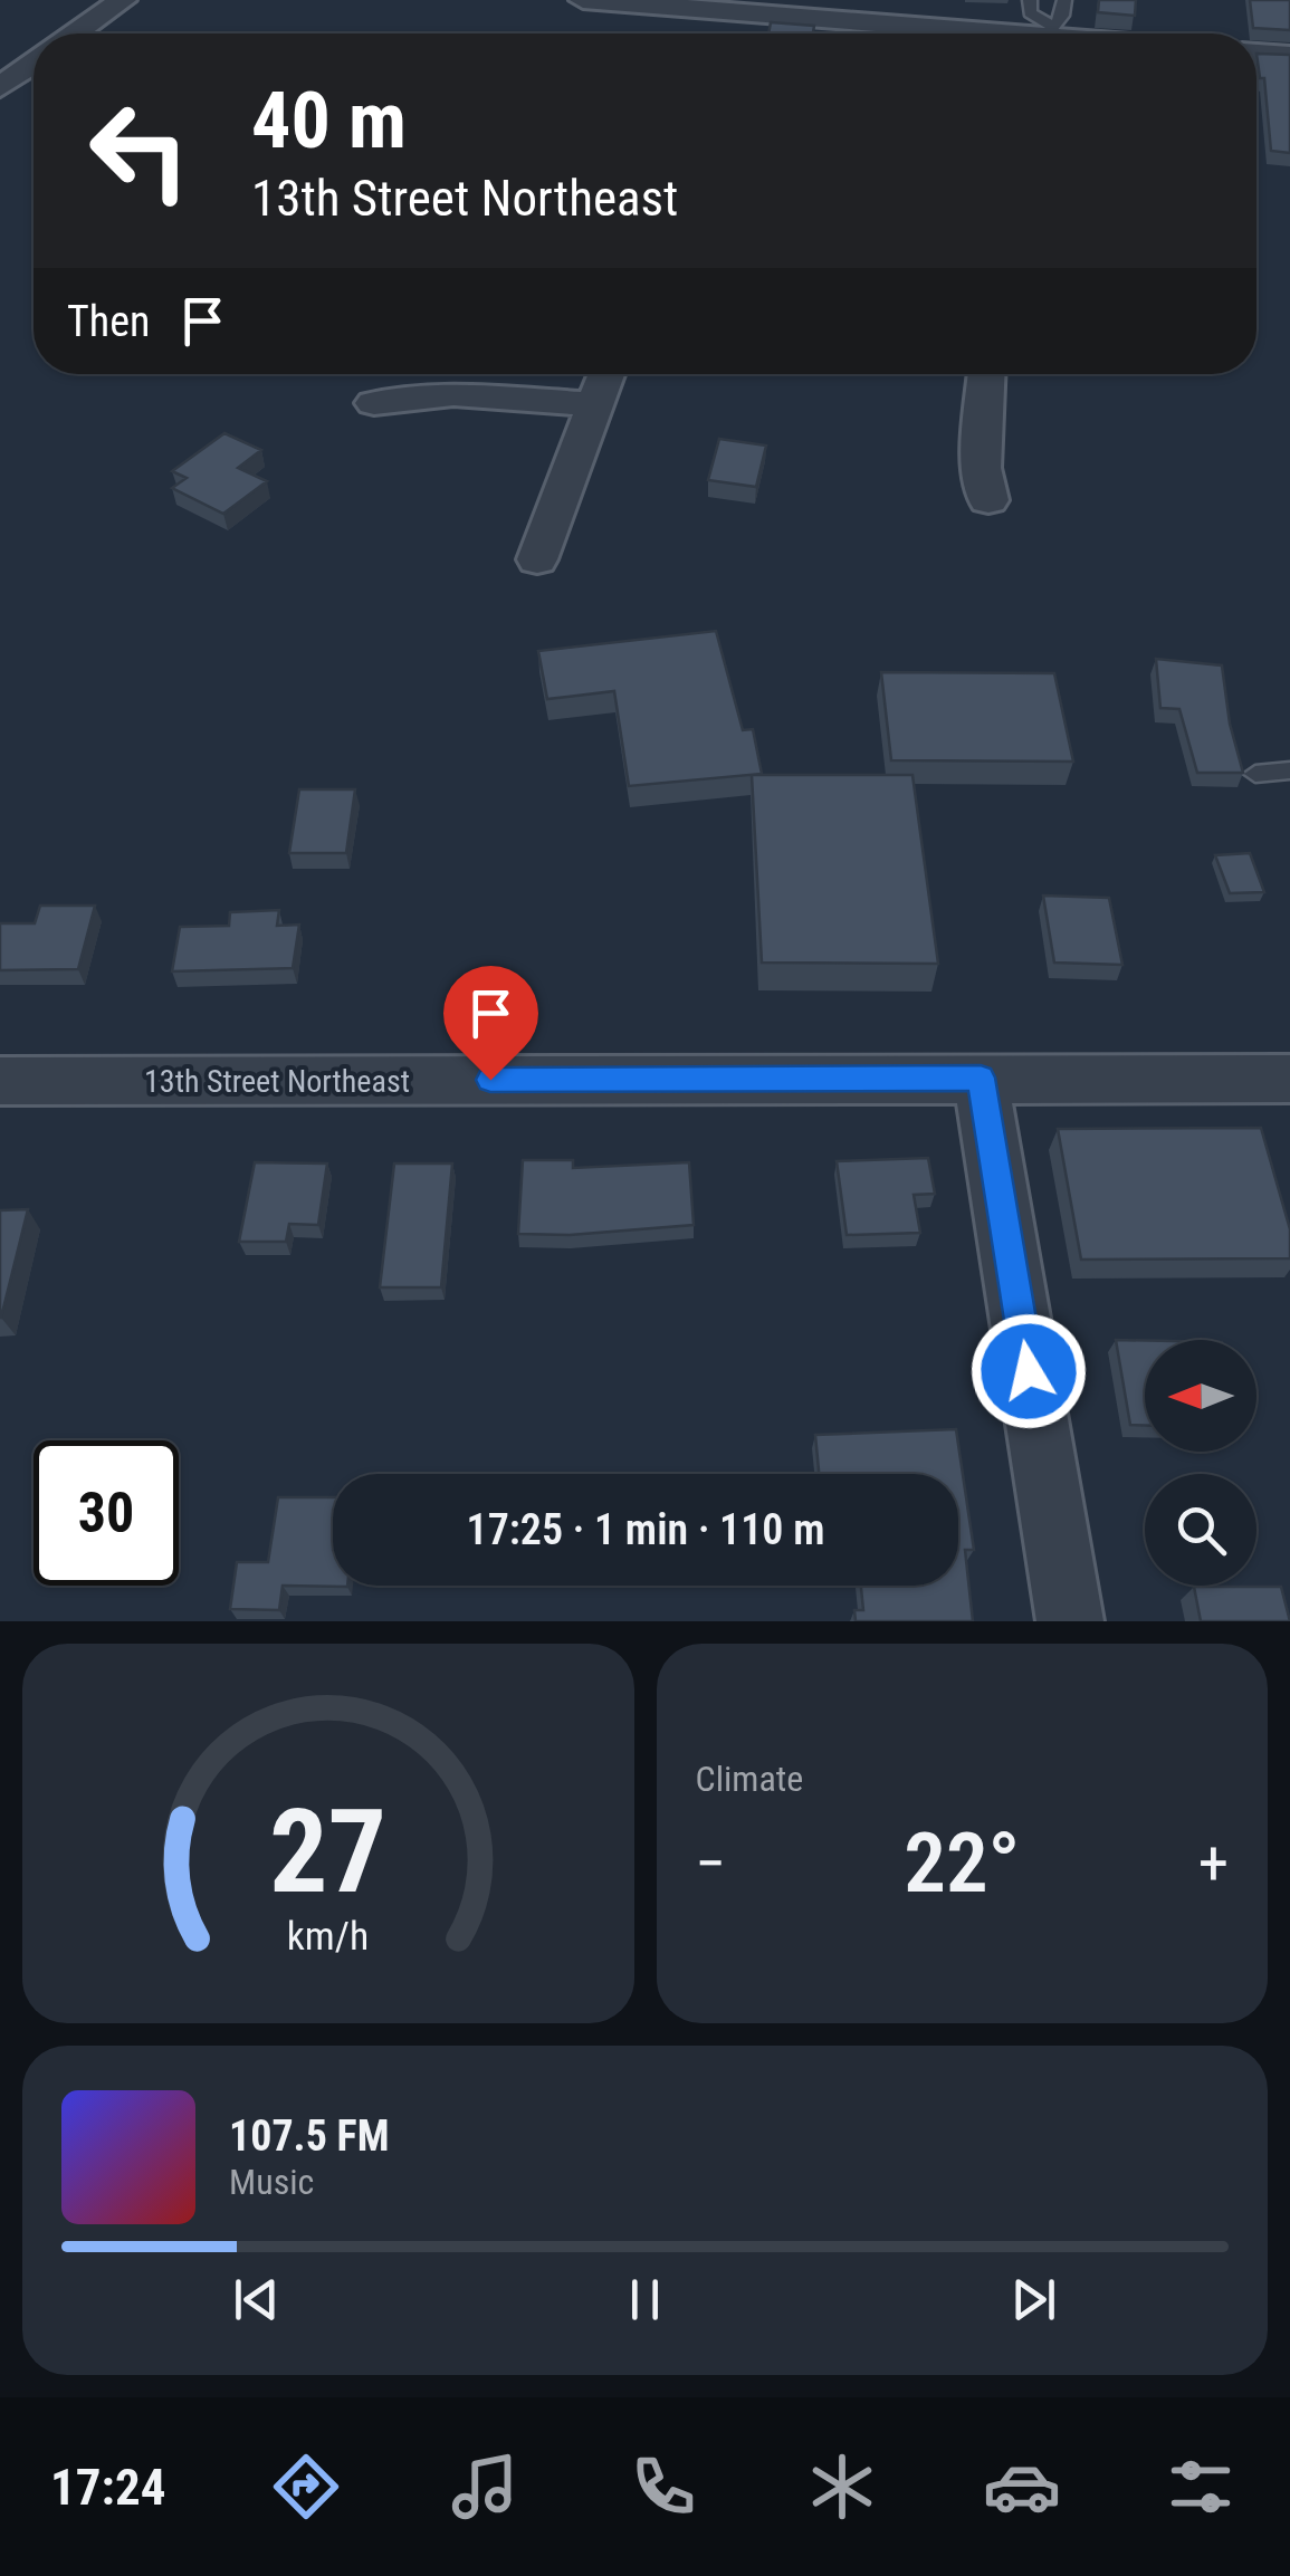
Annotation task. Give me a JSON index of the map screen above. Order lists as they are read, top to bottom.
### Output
{
  "streets": {
    "street": ["13th Street Northeast"]
  },
  "north": "left",
  "page": {
    "turn": ["40 m", "13th Street Northeast"],
    "then": "Then",
    "limit": "30",
    "trip": "17:25 · 1 min · 110 m",
    "tile": "Climate",
    "heat": ["−", "22°", "+"],
    "song": ["107.5 FM", "Music"],
    "tabs": "17:24",
    "gauge": ["27", "km/h"]
  }
}
